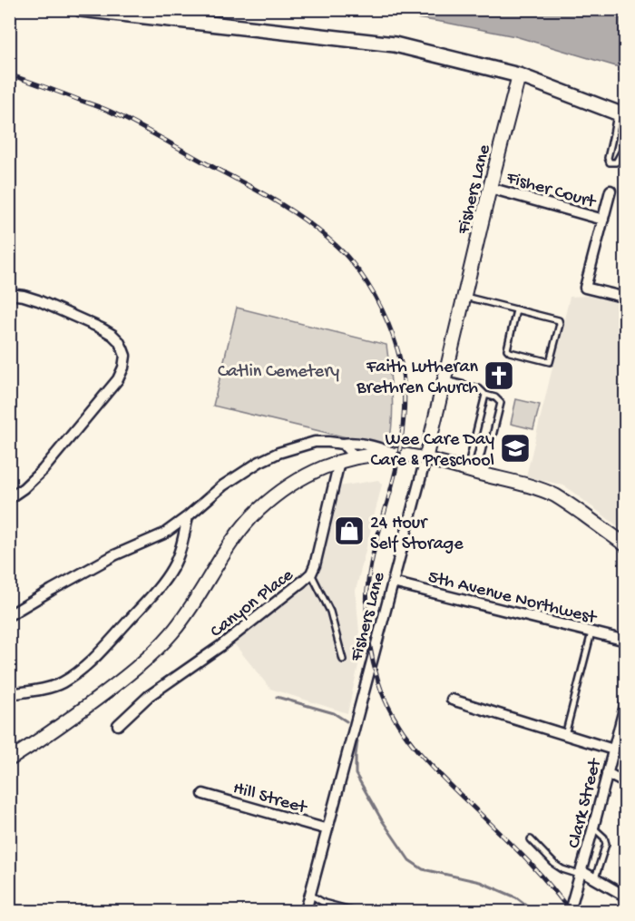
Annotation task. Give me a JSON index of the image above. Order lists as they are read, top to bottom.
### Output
{
  "streets": {
    "street": [
      "Fisher Court",
      "Fishers Lane",
      "5th Avenue Northwest",
      "Canyon Place",
      "Hill Street",
      "Clark Street"
    ]
  },
  "crossings": [
    ["Fisher Court", "Fishers Lane"],
    ["Fishers Lane", "5th Avenue Northwest"],
    ["Fishers Lane", "Hill Street"]
  ],
  "parks": ["Catlin Cemetery"],
  "places": {
    "church": ["Faith Lutheran Brethren Church"],
    "school or university": ["Wee Care Day Care & Preschool"],
    "shop": ["24 Hour Self Storage"]
  }
}
